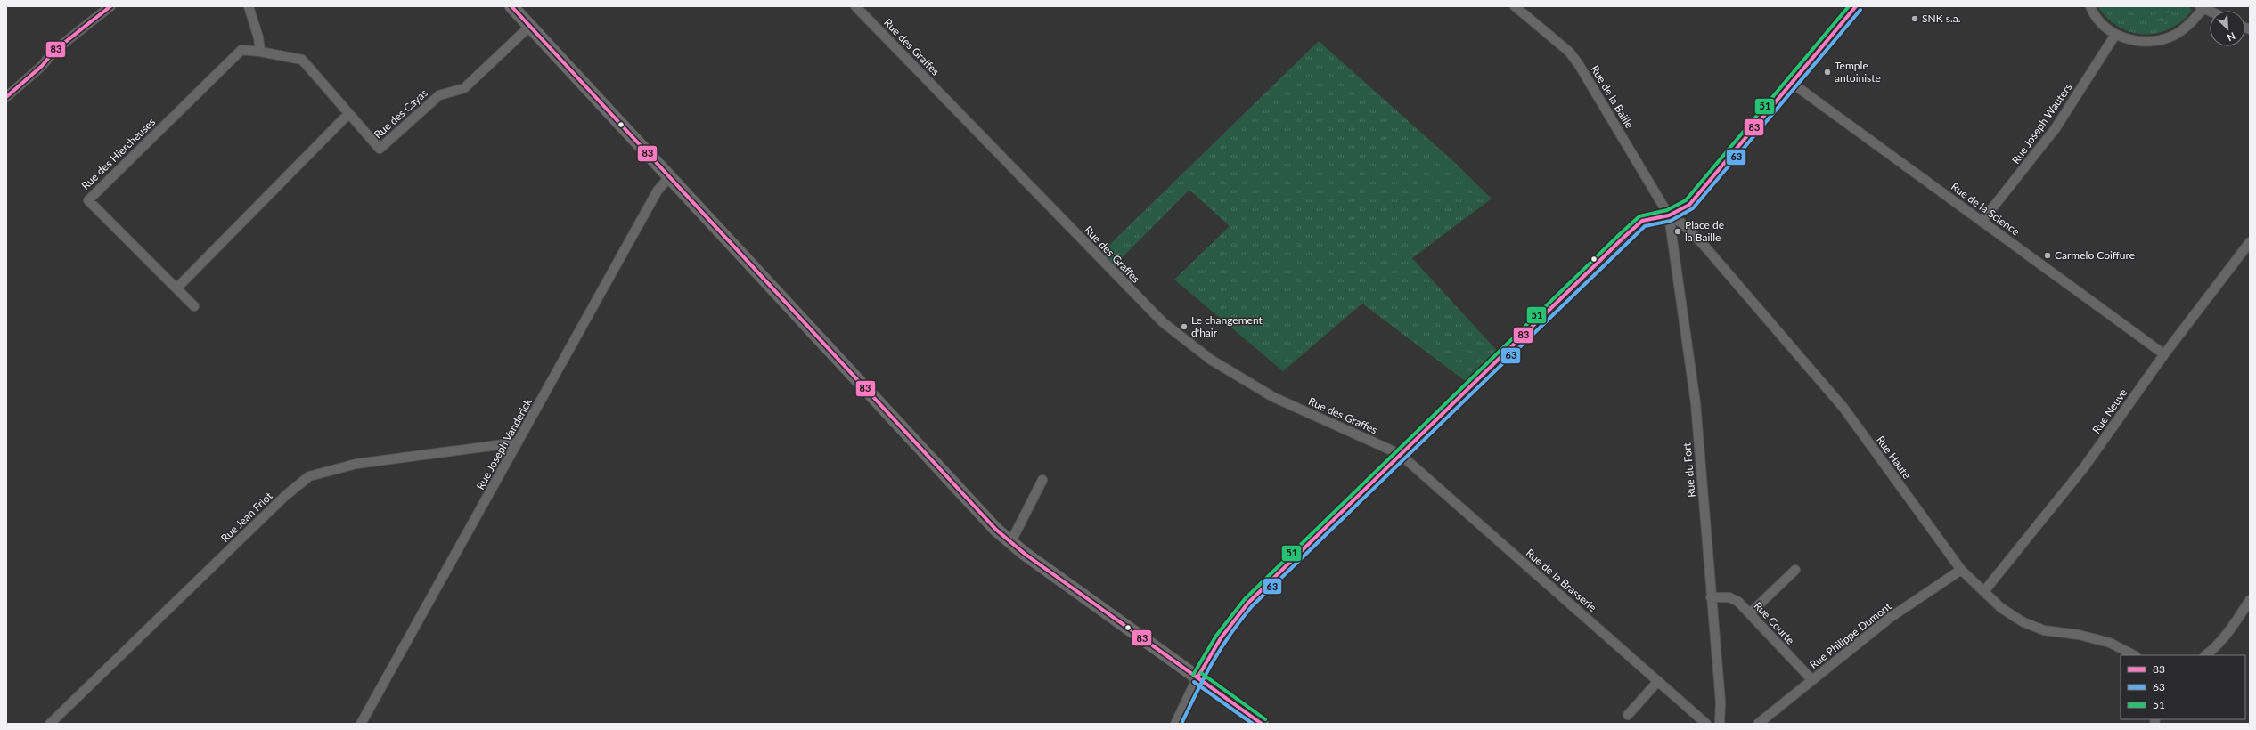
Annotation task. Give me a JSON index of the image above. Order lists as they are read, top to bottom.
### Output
{
  "streets": {
    "street": [
      "Rue des Graffes",
      "Rue de la Baille",
      "Rue des Cayas",
      "Rue Joseph Wauters",
      "Rue des Hiercheuses",
      "Rue de la Science",
      "Rue Neuve",
      "Rue Joseph Vanderick",
      "Rue Haute",
      "Rue du Fort",
      "Rue Jean Friot",
      "Rue de la Brasserie",
      "Rue Courte",
      "Rue Philippe Dumont"
    ]
  },
  "crossings": [
    ["Rue des Graffes", "Rue de la Brasserie"],
    ["Rue de la Baille", "Rue Haute"],
    ["Rue de la Baille", "Rue du Fort"],
    ["Rue des Cayas", "Rue des Hiercheuses"],
    ["Rue Joseph Wauters", "Rue de la Science"],
    ["Rue de la Science", "Rue Neuve"],
    ["Rue Neuve", "Rue Haute"],
    ["Rue Joseph Vanderick", "Rue Jean Friot"],
    ["Rue Haute", "Rue du Fort"],
    ["Rue Haute", "Rue Philippe Dumont"],
    ["Rue du Fort", "Rue Courte"],
    ["Rue Courte", "Rue Philippe Dumont"]
  ],
  "places": [
    "SNK s.a.",
    "Temple antoiniste",
    "Place de la Baille",
    "Carmelo Coiffure",
    "Le changement d'hair"
  ],
  "lines": ["transit line 83", "transit line 51", "transit line 63"],
  "legend": ["83", "63", "51"],
  "north": "bottom right"
}
